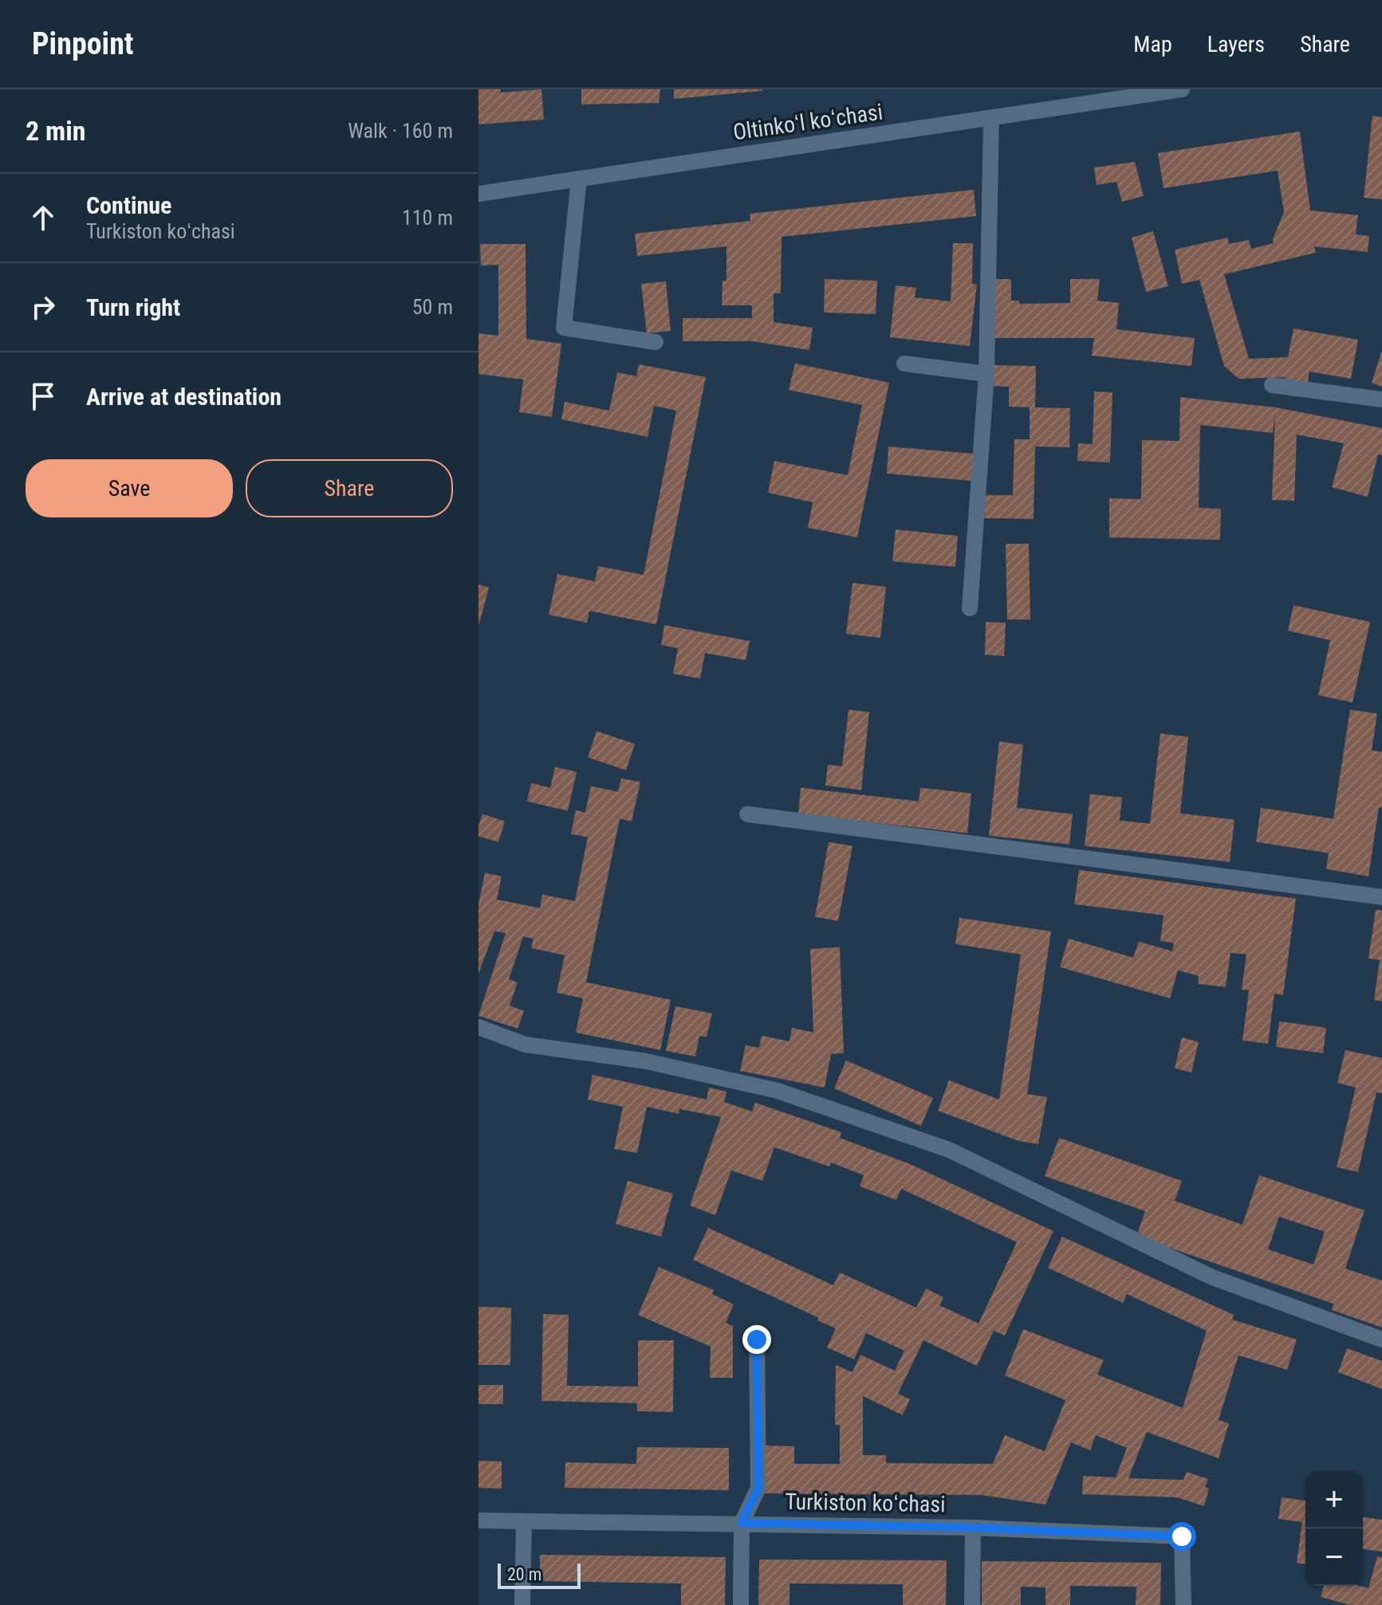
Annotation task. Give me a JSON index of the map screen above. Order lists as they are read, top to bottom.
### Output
{
  "streets": {
    "street": ["Oltinkoʻl koʻchasi", "Turkiston koʻchasi"]
  },
  "scale_bar": "20 m",
  "page": {
    "header": "Pinpoint",
    "nav": ["Map", "Layers", "Share"],
    "heading": ["2 min", "Walk · 160 m"],
    "list": [
      ["Continue", "Turkiston koʻchasi", "110 m"],
      ["Turn right", "50 m"],
      "Arrive at destination"
    ],
    "buttons": ["Save", "Share"],
    "map_buttons": ["+", "−"],
    "scale": "20 m"
  }
}
